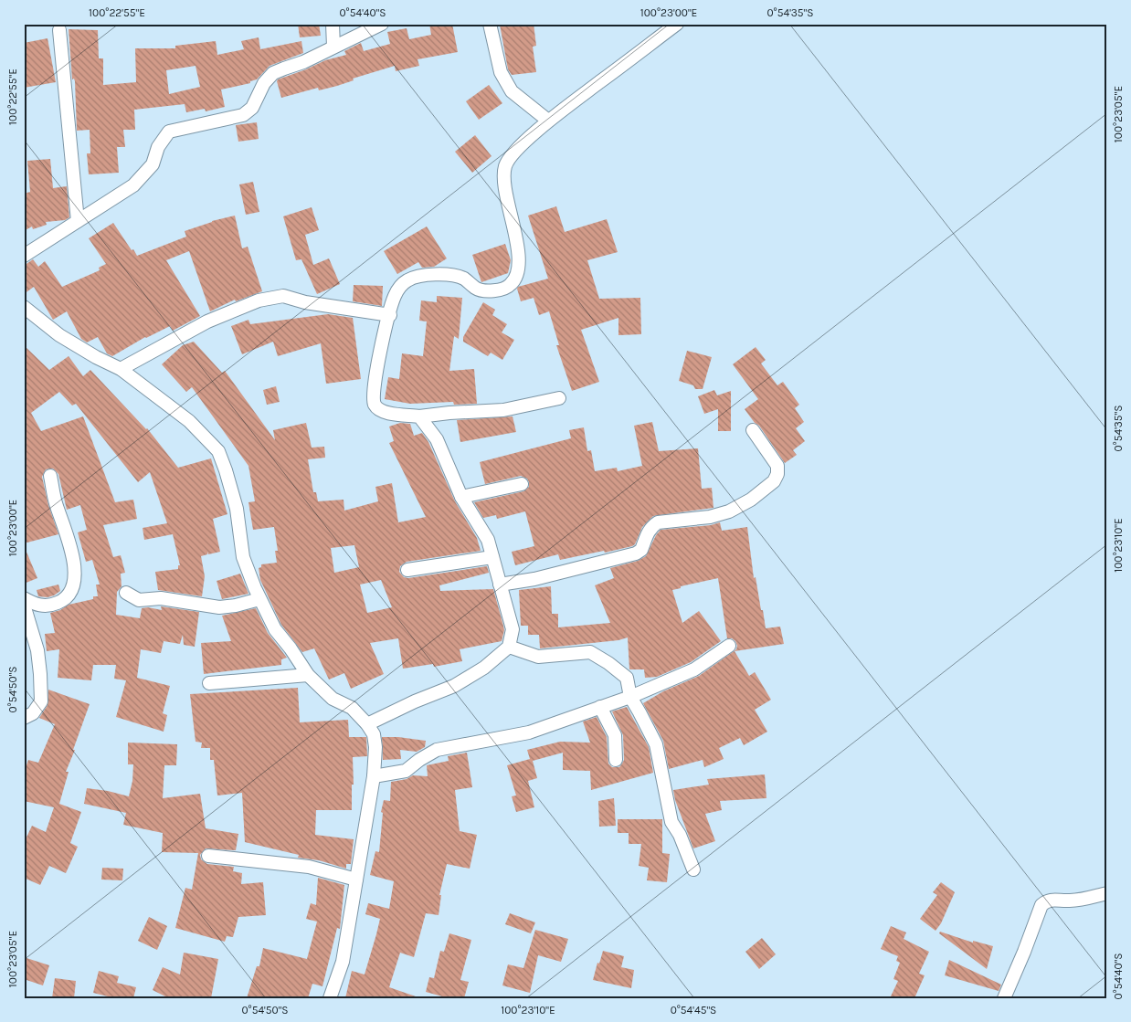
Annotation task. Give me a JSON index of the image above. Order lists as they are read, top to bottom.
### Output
{
  "coordinates": [
    "100°22'55\"E",
    "0°54'40\"S",
    "100°23'00\"E",
    "0°54'35\"S",
    "100°23'05\"E",
    "100°23'10\"E",
    "0°54'50\"S",
    "0°54'45\"S"
  ]
}
